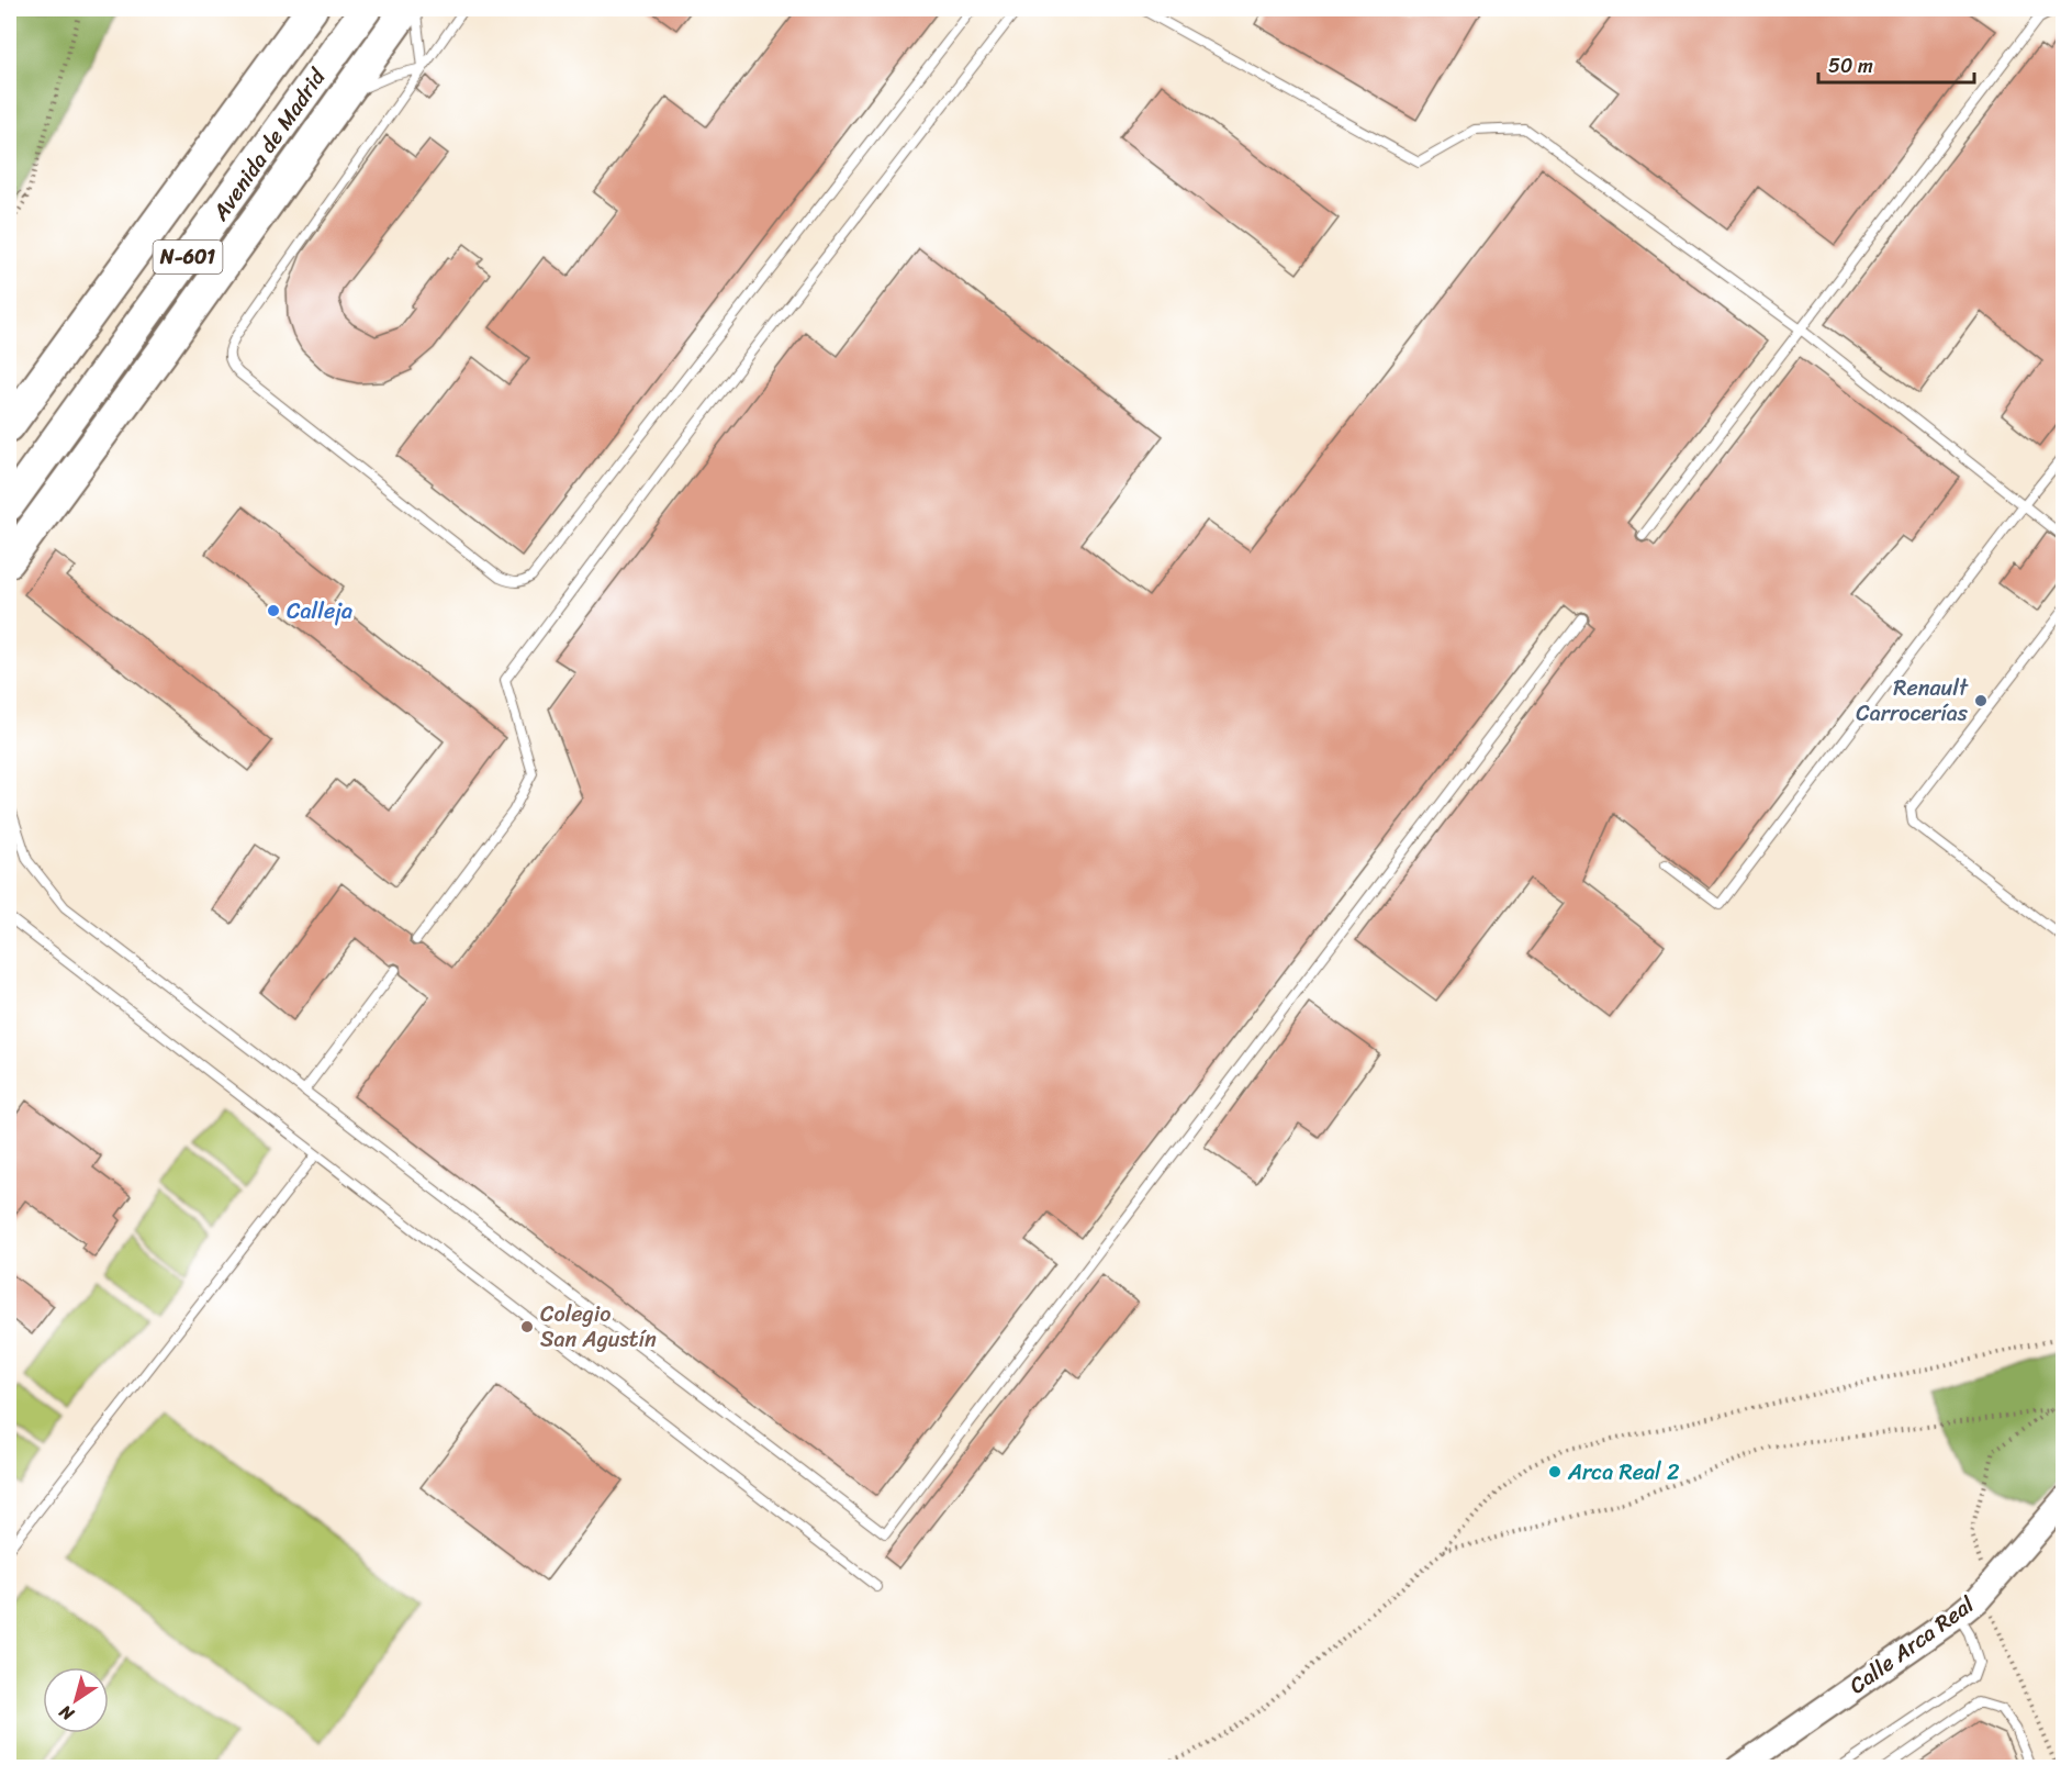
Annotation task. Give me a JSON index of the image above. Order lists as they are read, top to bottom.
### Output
{
  "streets": {
    "highway": ["Avenida de Madrid", "N-601"],
    "street": ["Calle Arca Real"]
  },
  "places": [
    "Calleja",
    "Renault Carrocerías",
    "Colegio San Agustín",
    "Arca Real 2"
  ],
  "scale_bar": "50 m",
  "north": "bottom left"
}
